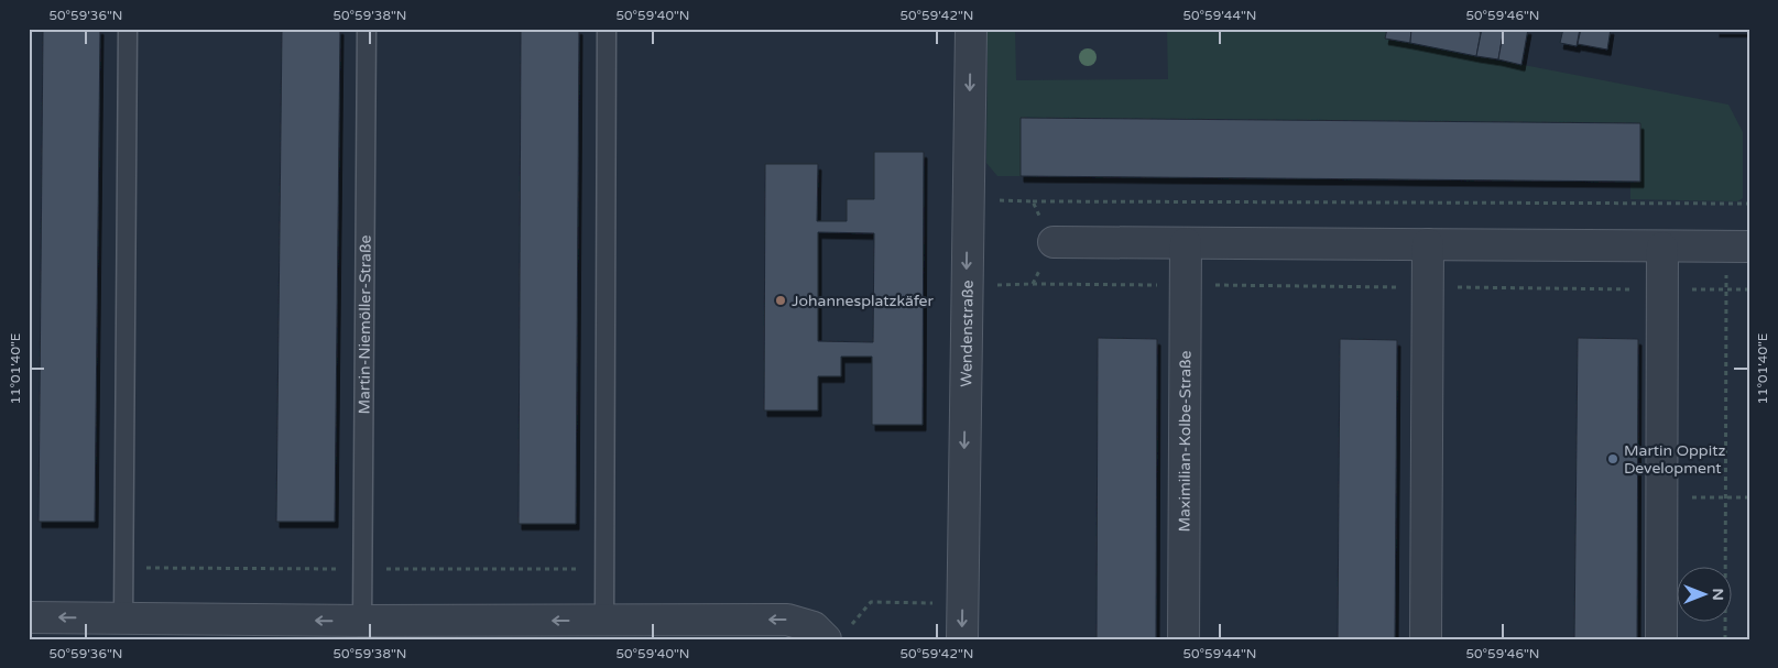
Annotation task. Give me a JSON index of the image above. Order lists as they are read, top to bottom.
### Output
{
  "streets": {
    "street": ["Wendenstraße", "Maximilian-Kolbe-Straße"],
    "lane": ["Martin-Niemöller-Straße"]
  },
  "one_way": ["Wendenstraße"],
  "places": ["Johannesplatzkäfer", "Martin Oppitz Development"],
  "north": "right",
  "coordinates": [
    "50°59'36\"N",
    "50°59'38\"N",
    "50°59'40\"N",
    "50°59'42\"N",
    "50°59'44\"N",
    "50°59'46\"N",
    "11°01'40\"E"
  ]
}
